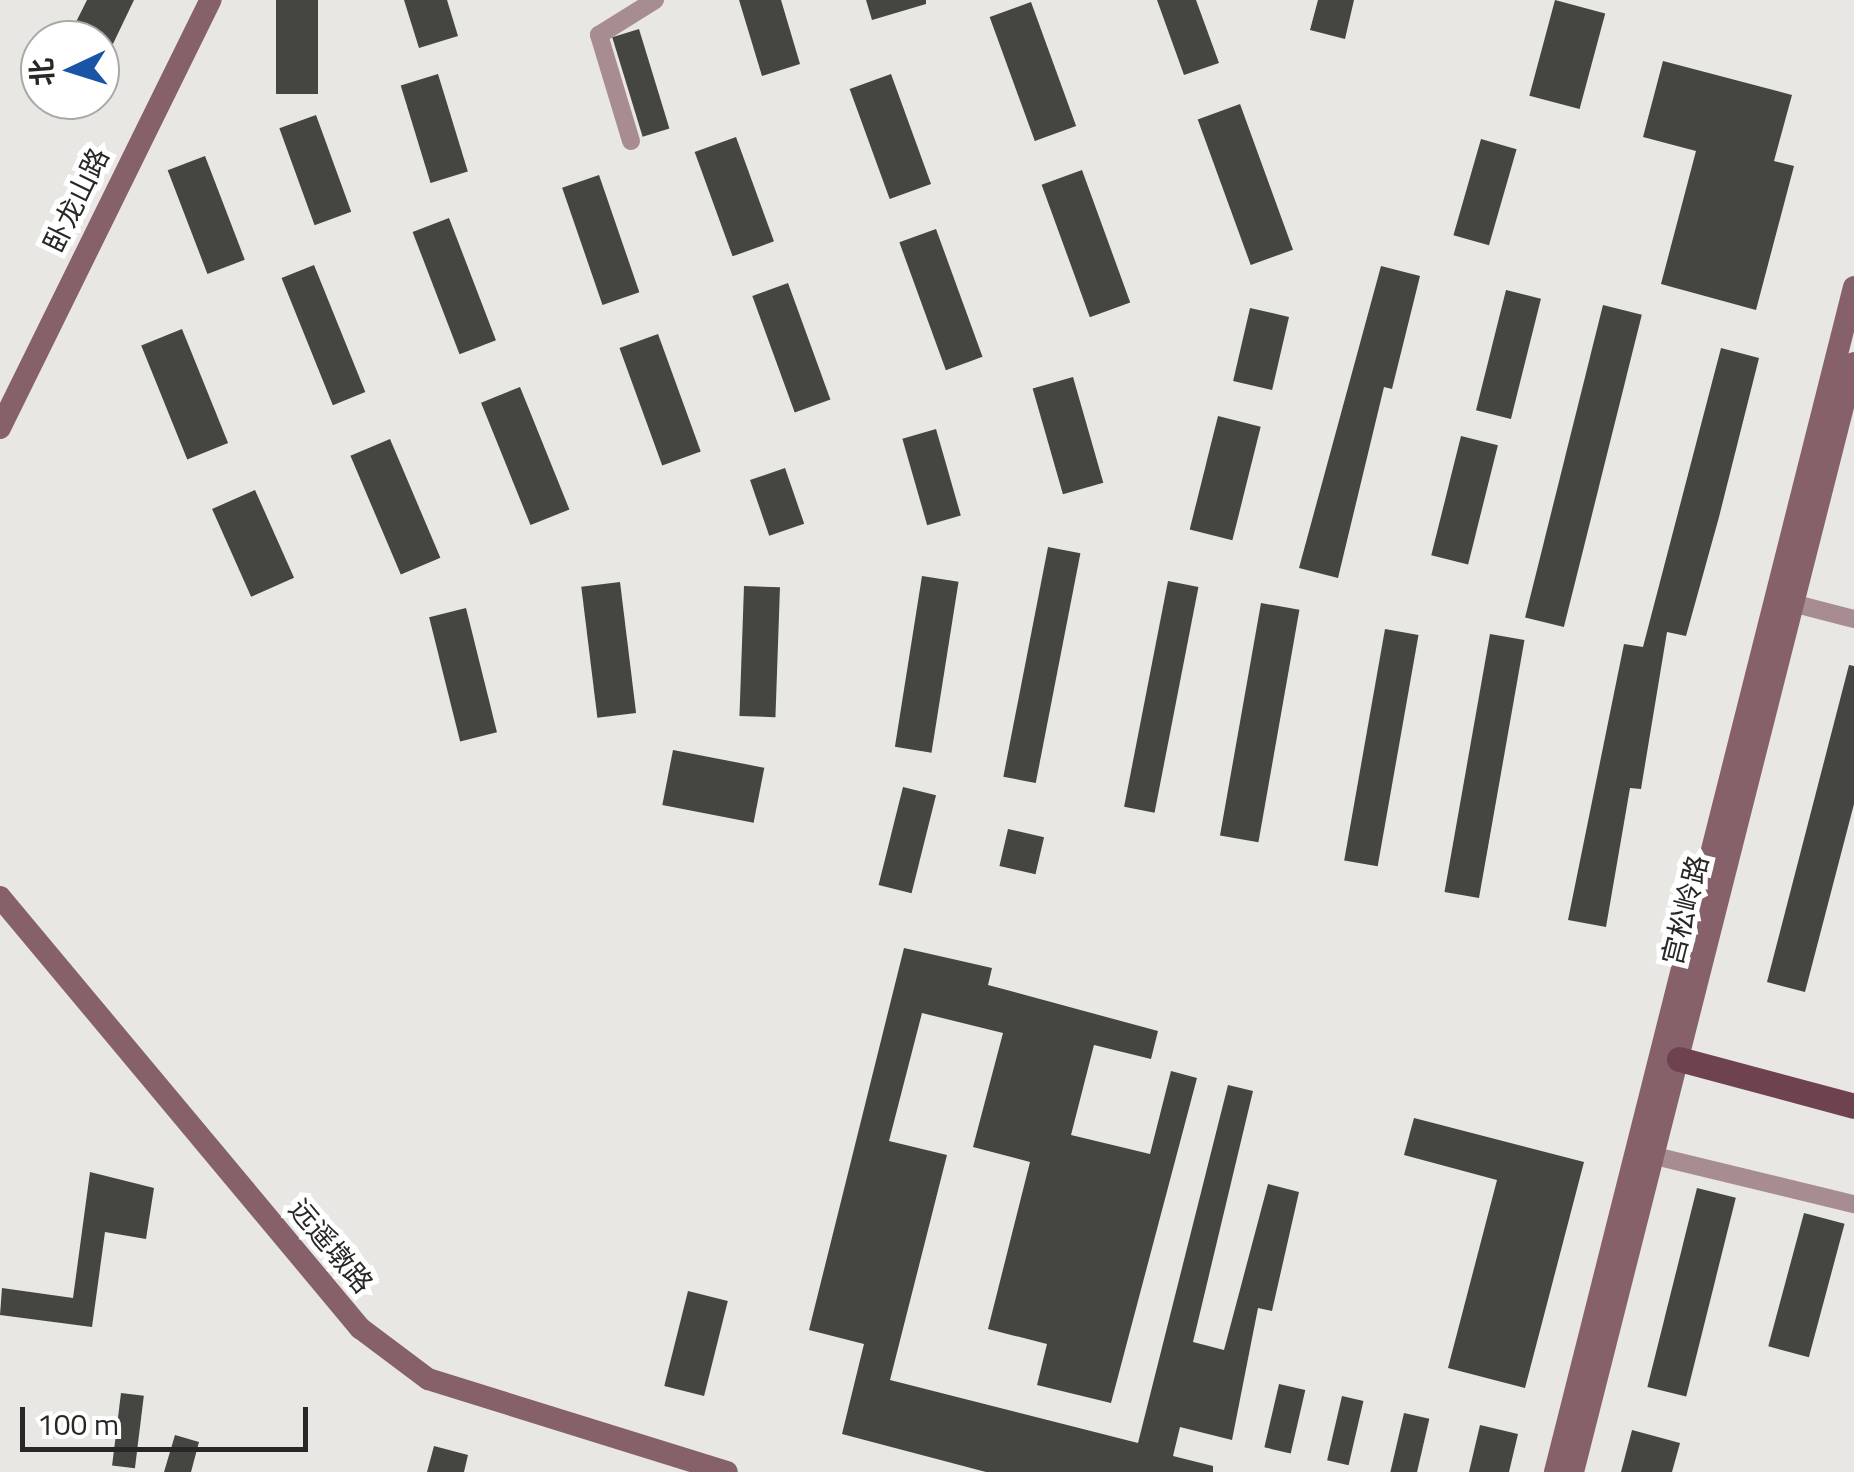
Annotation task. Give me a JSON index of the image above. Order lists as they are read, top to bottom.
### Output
{
  "streets": {
    "main road": ["卧龙山路", "宫松岭路", "远遥墩路"]
  },
  "scale_bar": "100 m",
  "north": "left"
}
